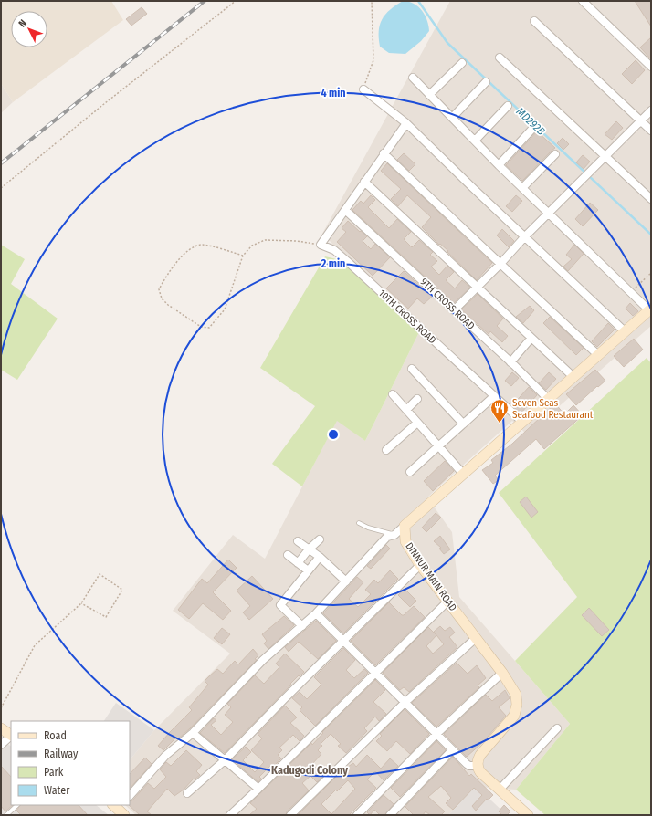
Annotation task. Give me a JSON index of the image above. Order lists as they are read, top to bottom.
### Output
{
  "streets": {
    "street": ["9TH CROSS ROAD", "10TH CROSS ROAD", "DINNUR MAIN ROAD"]
  },
  "districts": ["Kadugodi Colony"],
  "water": ["MD292B"],
  "places": {
    "restaurant": ["Seven Seas Seafood Restaurant"]
  },
  "legend": [
    "Road",
    "Railway",
    "Park",
    "Water"
  ],
  "north": "top left",
  "rings": ["4 min", "2 min"]
}
